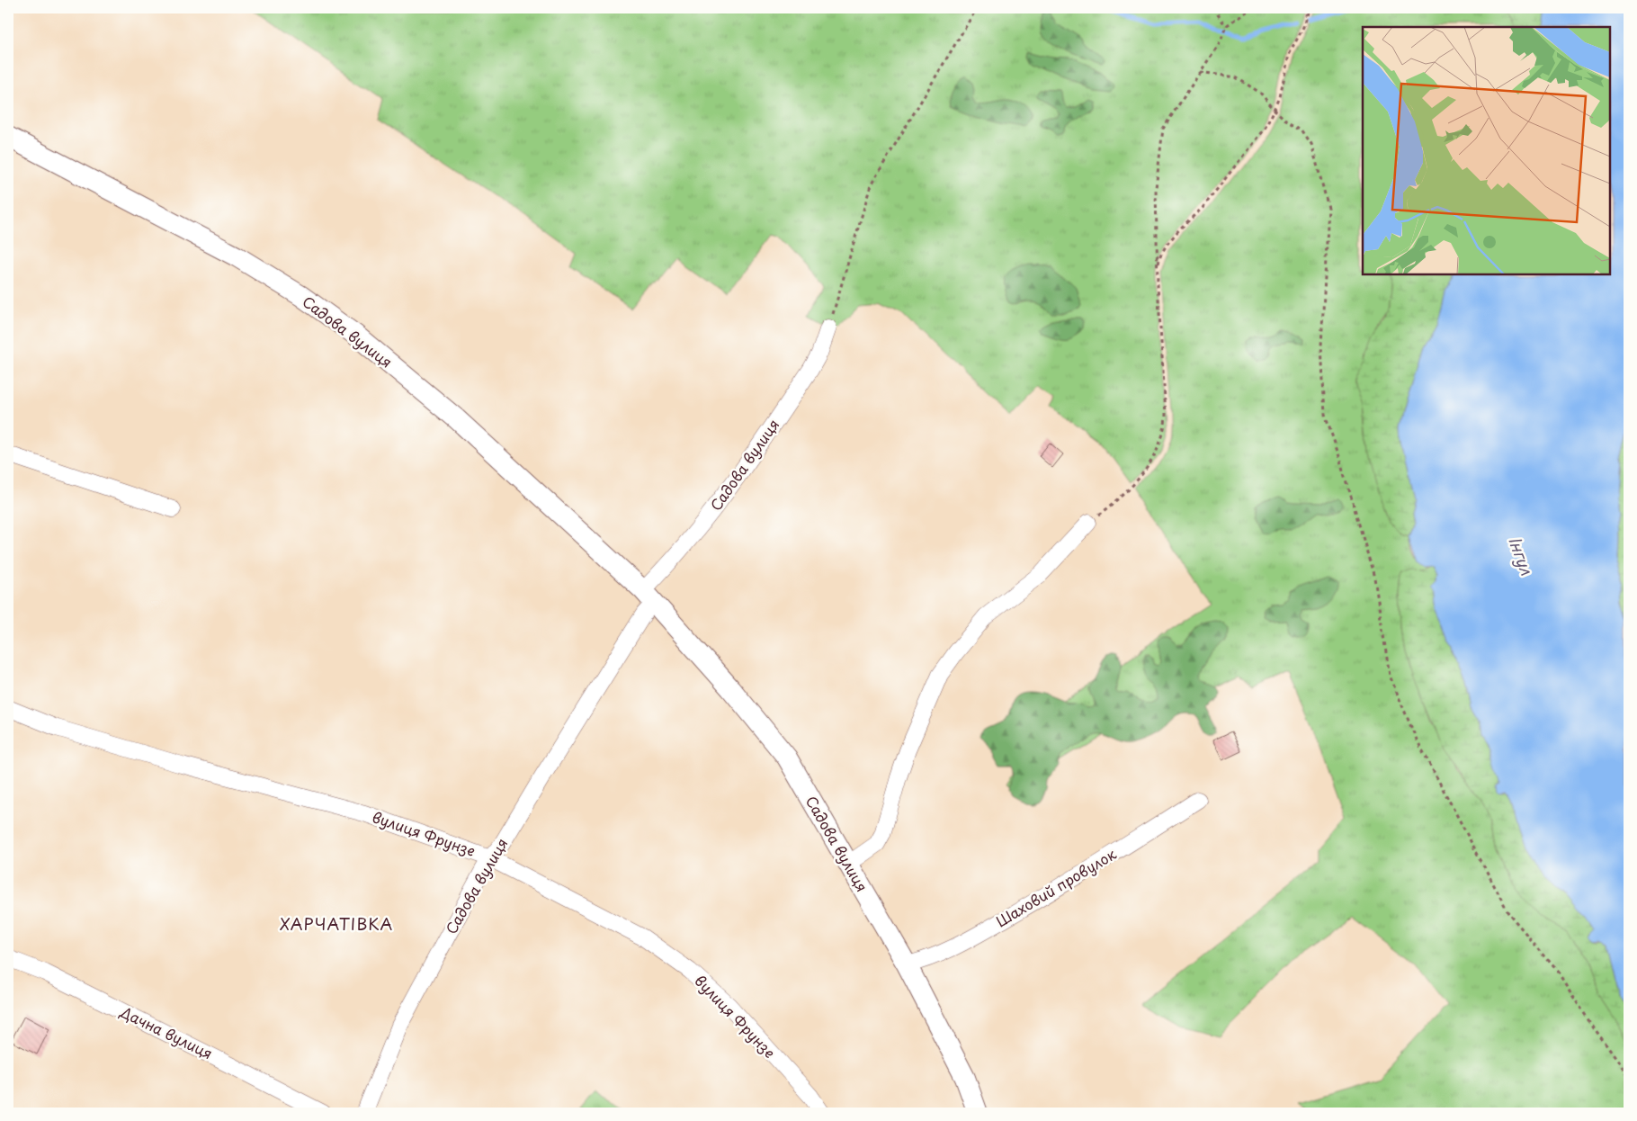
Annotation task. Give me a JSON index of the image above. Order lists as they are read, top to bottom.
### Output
{
  "streets": {
    "street": [
      "Садова вулиця",
      "вулиця Фрунзе",
      "Шаховий провулок",
      "Дачна вулиця"
    ]
  },
  "crossings": [
    ["Садова вулиця", "вулиця Фрунзе"],
    ["Садова вулиця", "Шаховий провулок"]
  ],
  "districts": ["ХАРЧАТІВКА"],
  "water": ["Інгул"]
}
